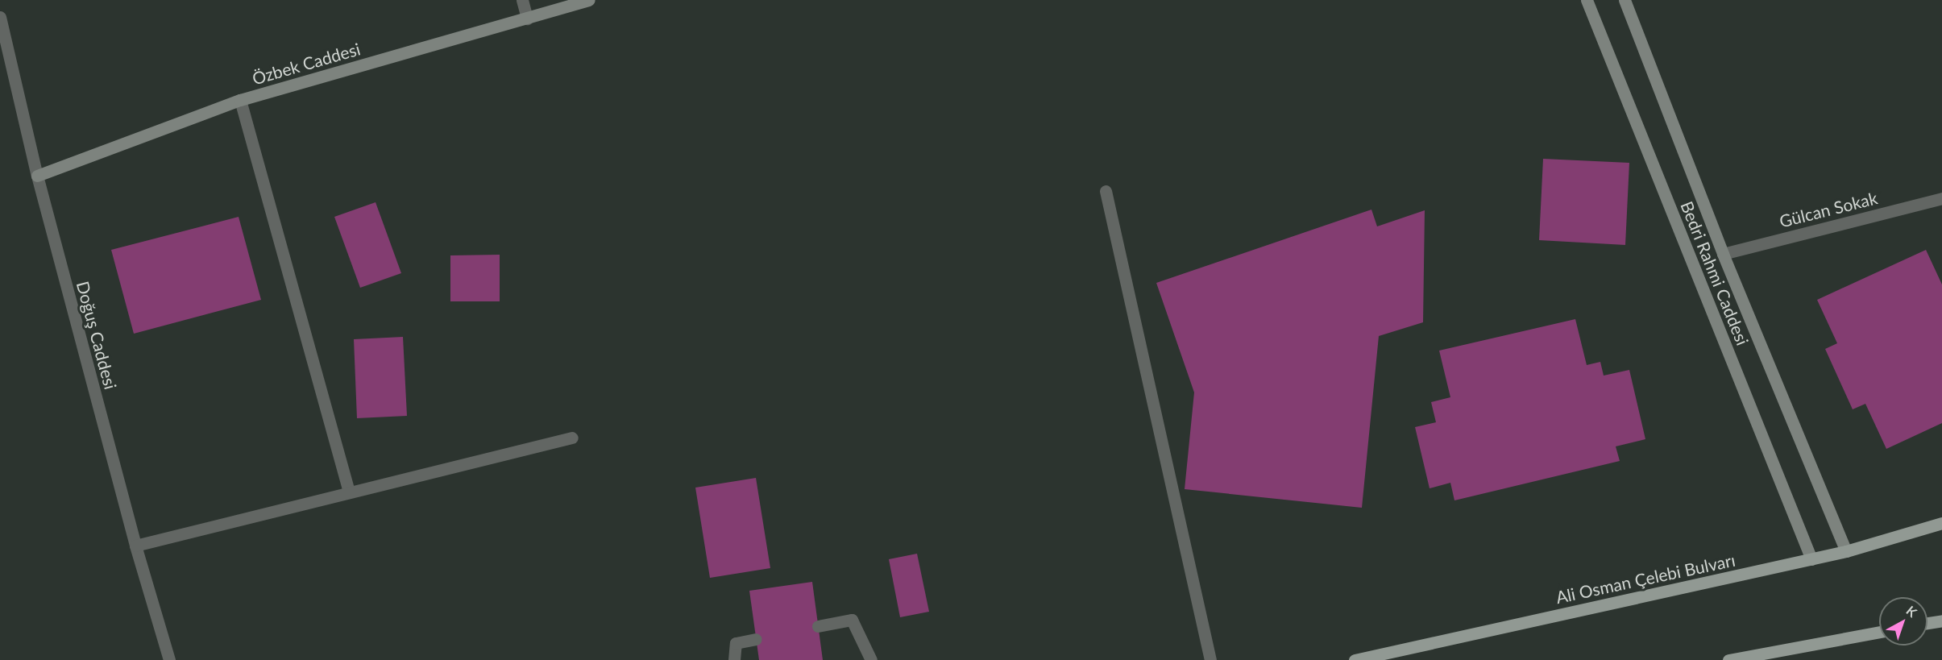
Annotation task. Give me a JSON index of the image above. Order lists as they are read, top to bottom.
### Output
{
  "streets": {
    "main road": ["Ali Osman Çelebi Bulvarı"],
    "street": [
      "Özbek Caddesi",
      "Gülcan Sokak",
      "Bedri Rahmi Caddesi",
      "Doğuş Caddesi"
    ]
  },
  "crossings": [
    ["Özbek Caddesi", "Doğuş Caddesi"],
    ["Gülcan Sokak", "Bedri Rahmi Caddesi"],
    ["Bedri Rahmi Caddesi", "Ali Osman Çelebi Bulvarı"]
  ],
  "north": "top right"
}
